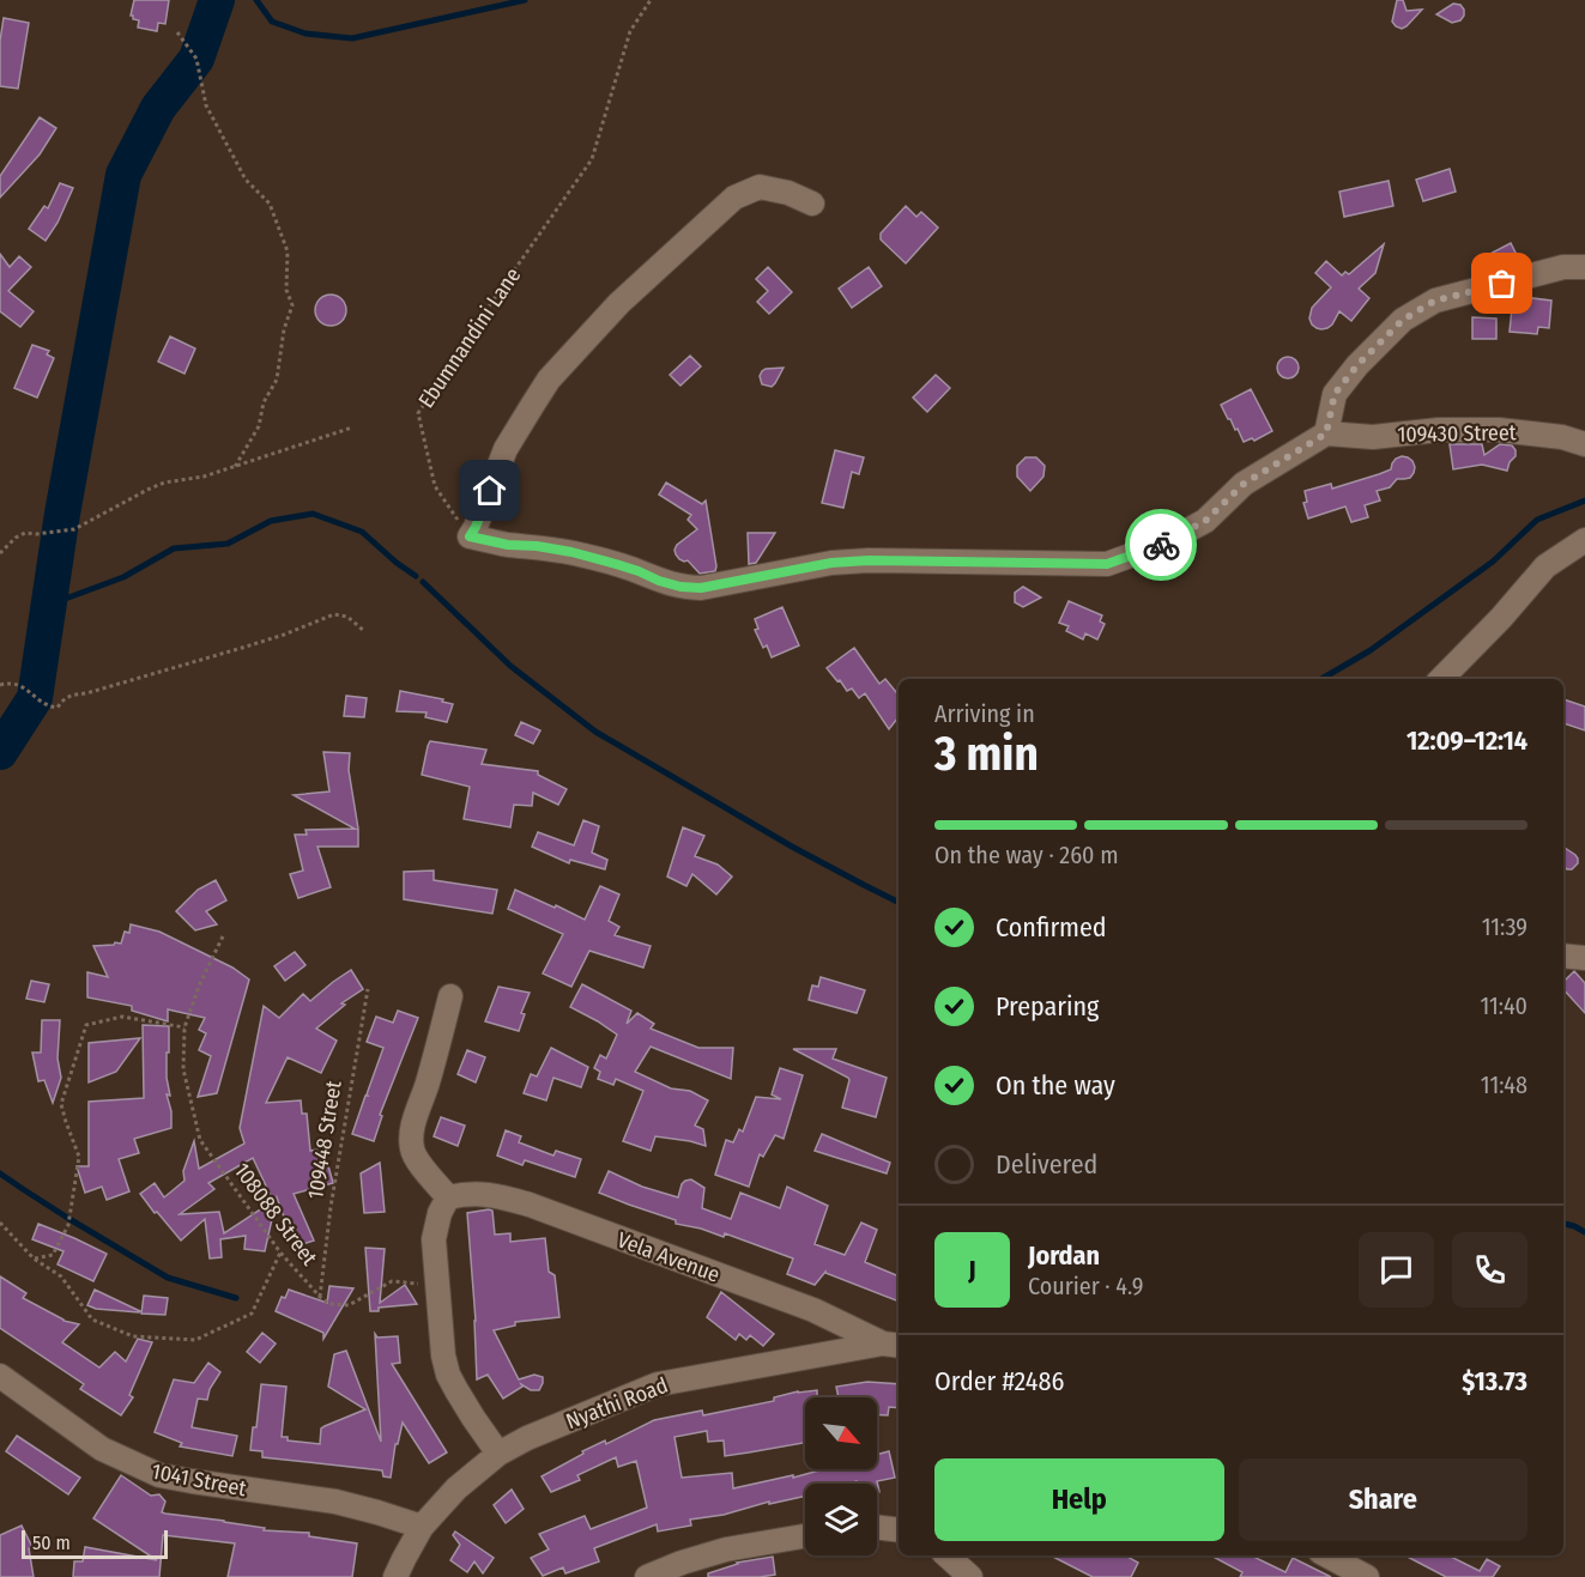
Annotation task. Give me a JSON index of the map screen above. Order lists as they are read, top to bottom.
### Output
{
  "streets": {
    "street": [
      "109430 Street",
      "Vela Avenue",
      "Nyathi Road",
      "1041 Street"
    ],
    "path": ["Ebumnandini Lane", "109448 Street", "108088 Street"]
  },
  "crossings": [
    ["109448 Street", "108088 Street"],
    ["Vela Avenue", "Nyathi Road"],
    ["Nyathi Road", "1041 Street"]
  ],
  "scale_bar": "50 m",
  "north": "bottom right",
  "page": {
    "heading": ["3 min", "Arriving in", "12:09–12:14"],
    "panel": [
      "Jordan",
      "Courier · 4.9",
      "Order #2486",
      "$13.73"
    ],
    "bar": "On the way · 260 m",
    "list": [
      ["Confirmed", "11:39"],
      ["Preparing", "11:40"],
      ["On the way", "11:48"],
      "Delivered"
    ],
    "round": "J",
    "buttons": ["Help", "Share"],
    "scale": "50 m"
  }
}
